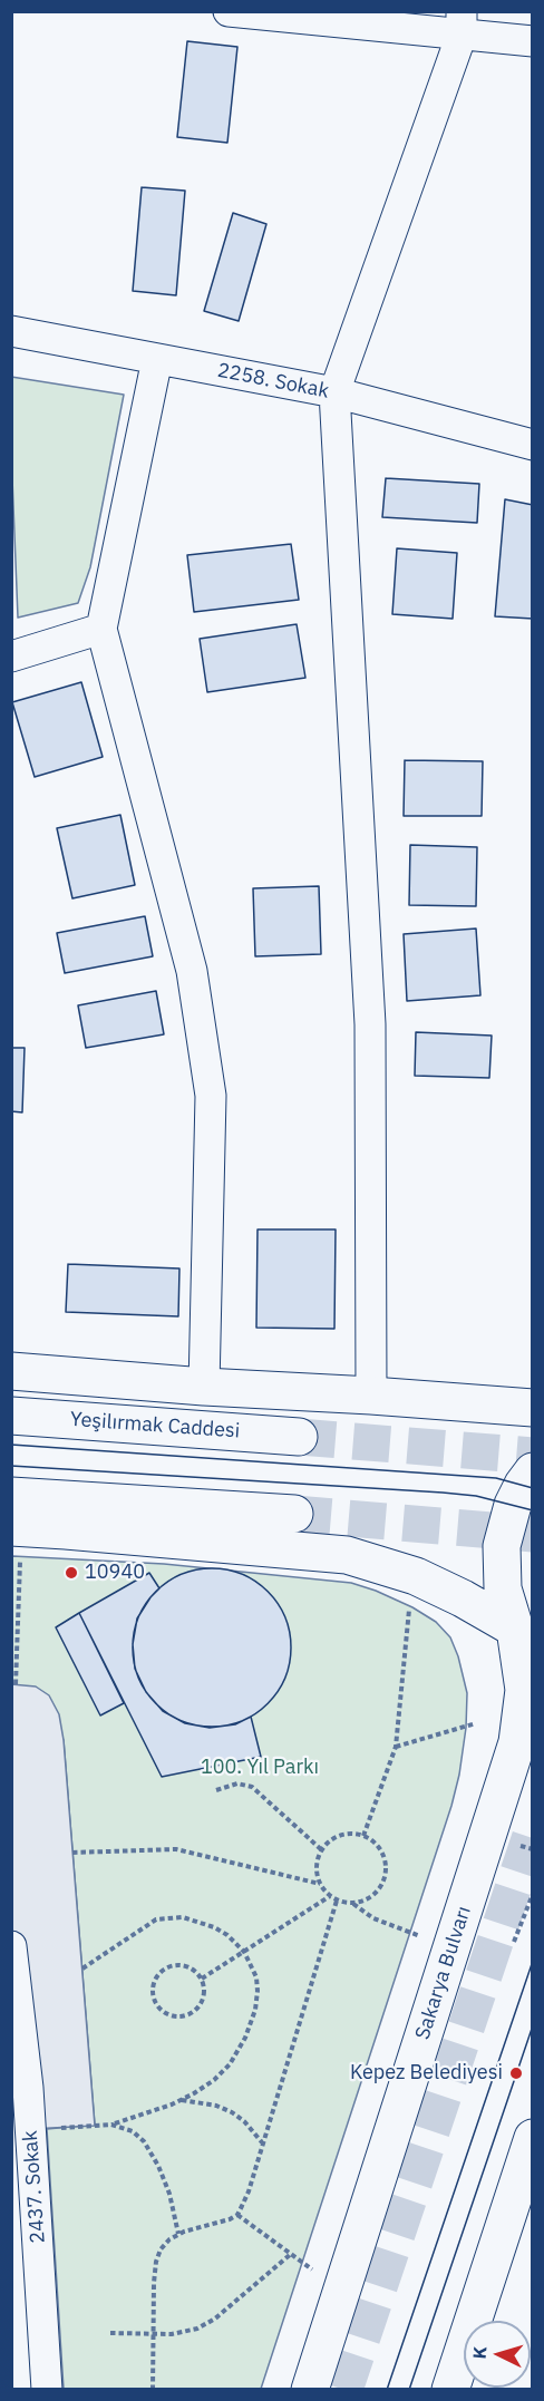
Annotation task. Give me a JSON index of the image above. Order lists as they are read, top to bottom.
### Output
{
  "streets": {
    "main road": ["Yeşilırmak Caddesi", "Sakarya Bulvarı"],
    "street": ["2258. Sokak", "2437. Sokak"]
  },
  "parks": ["100. Yıl Parkı"],
  "places": ["10940", "Kepez Belediyesi"],
  "north": "left"
}
